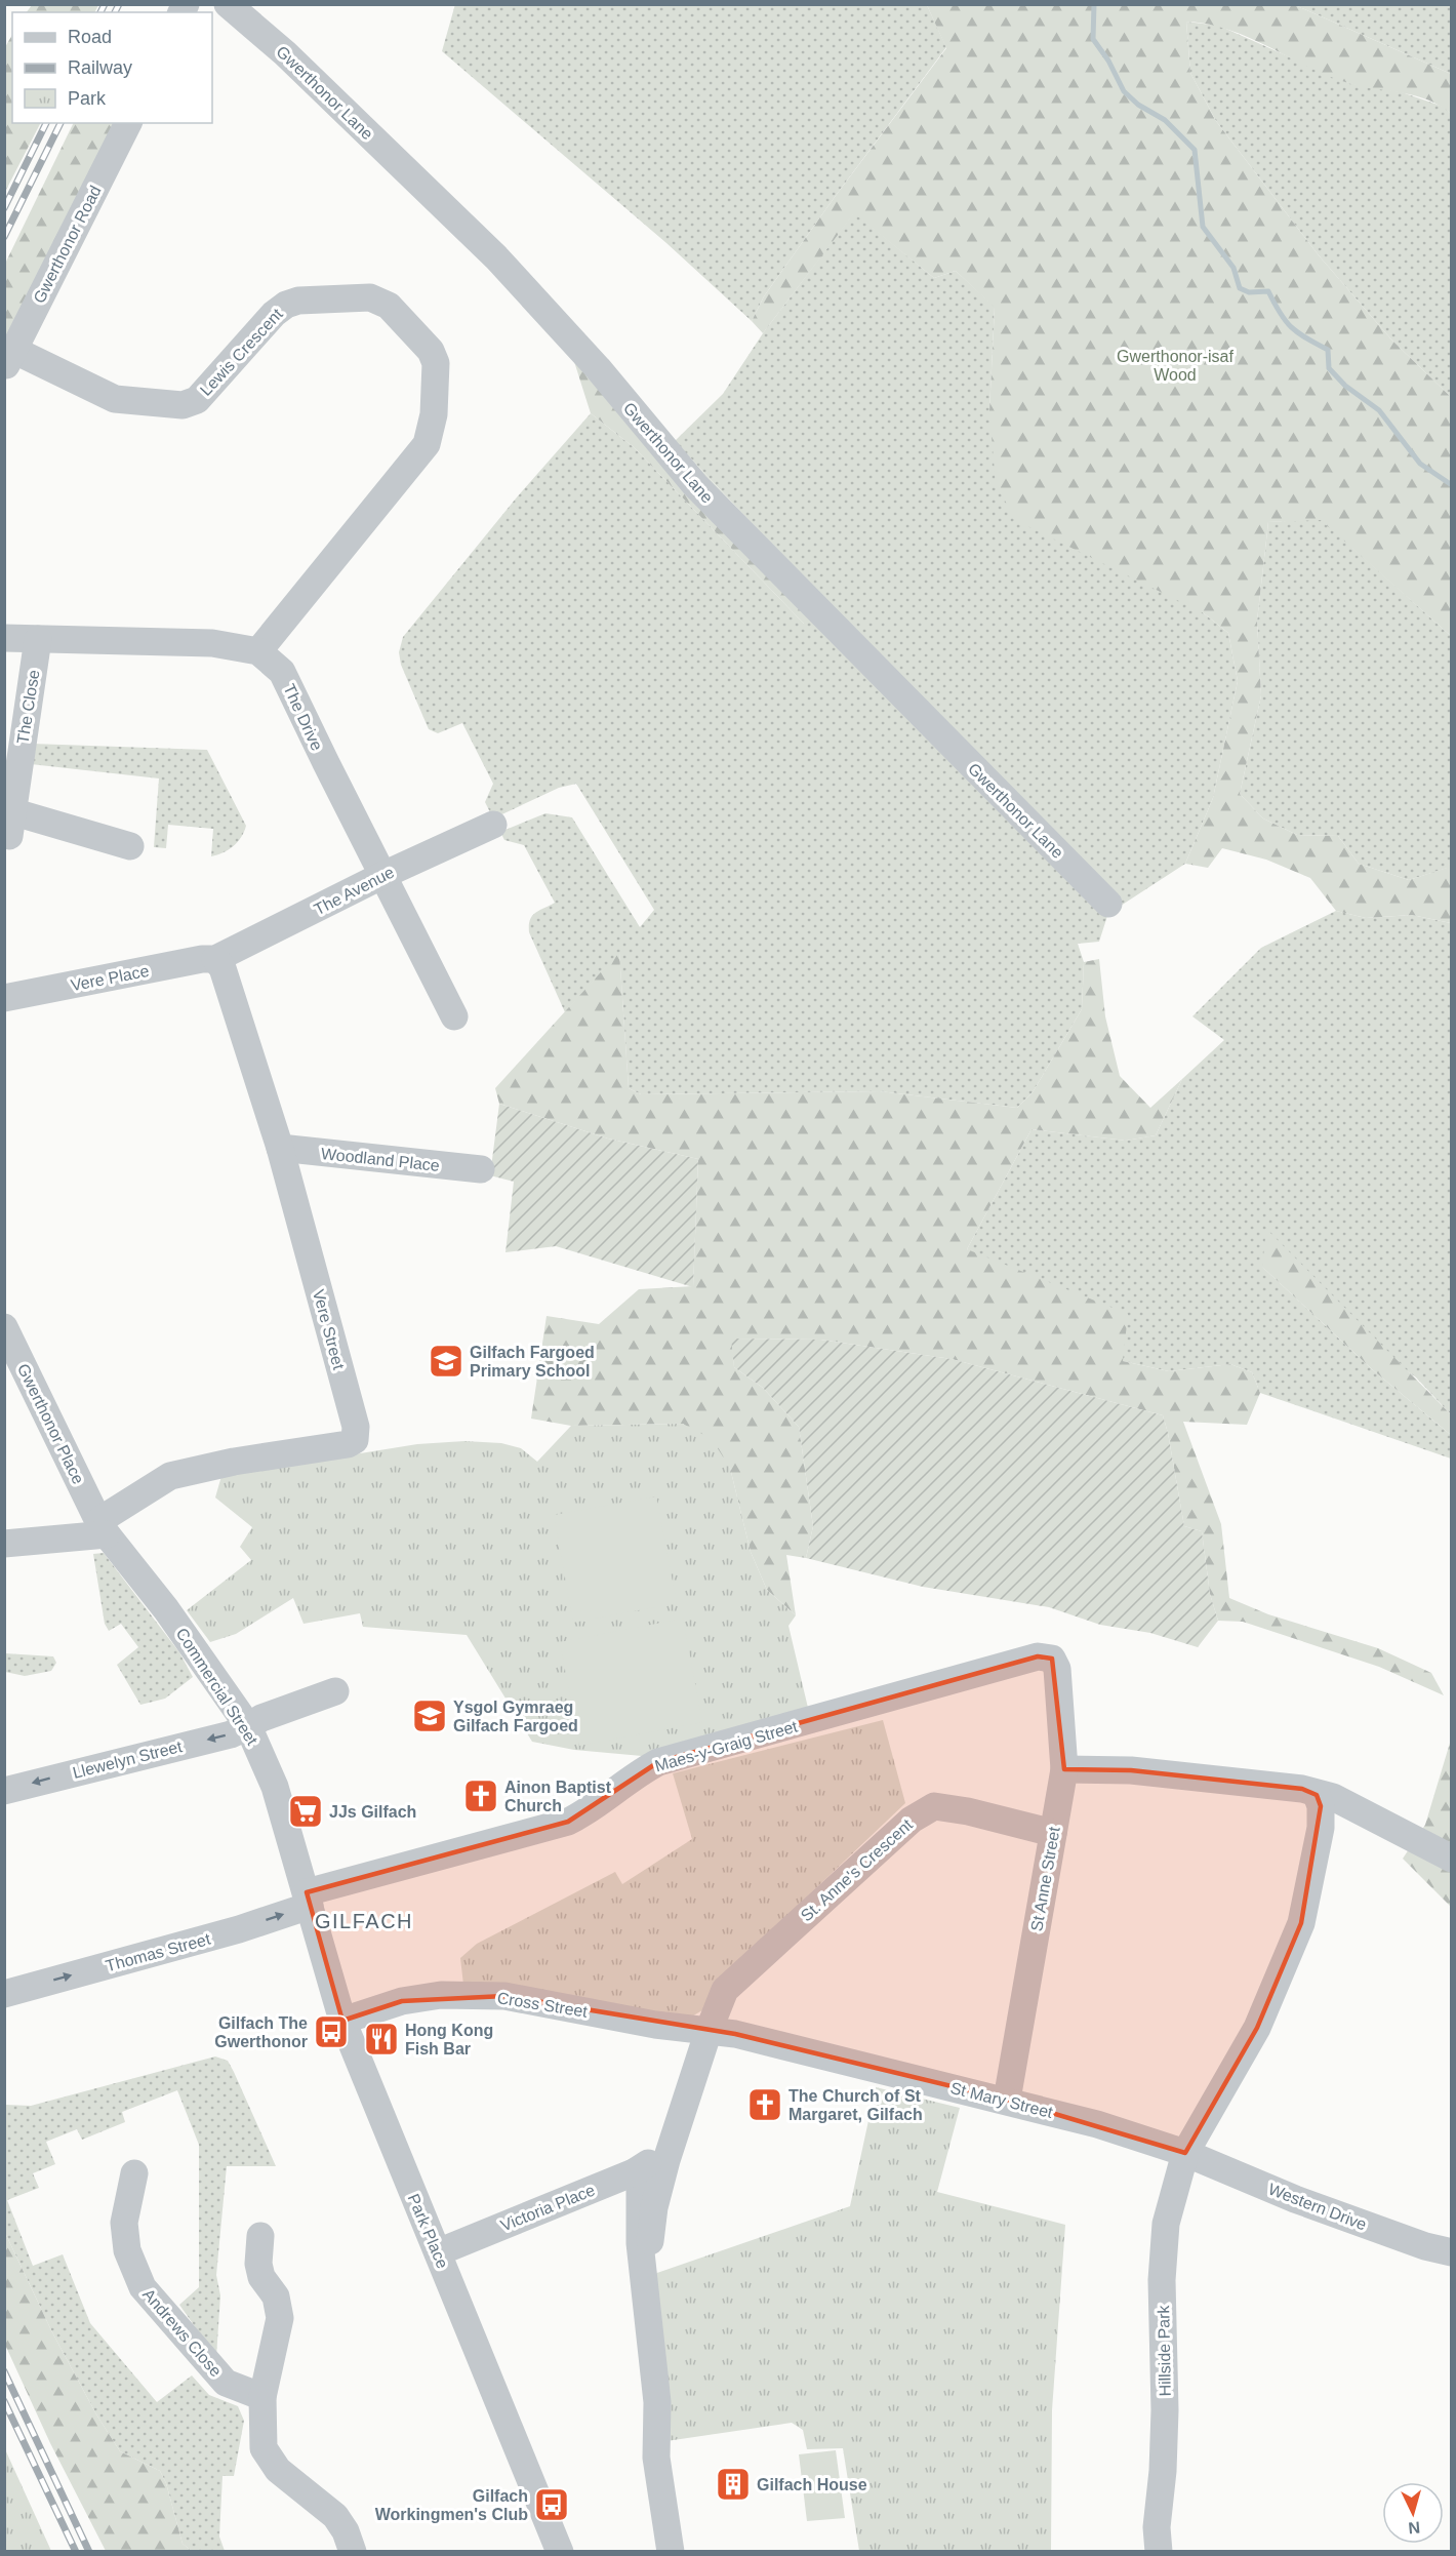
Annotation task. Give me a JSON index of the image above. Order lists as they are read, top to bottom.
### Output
{
  "streets": {
    "street": [
      "Gwerthonor Lane",
      "Gwerthonor Road",
      "Lewis Crescent",
      "The Close",
      "The Drive",
      "The Avenue",
      "Vere Place",
      "Woodland Place",
      "Vere Street",
      "Gwerthonor Place",
      "Commercial Street",
      "Maes-y-Graig Street",
      "Llewelyn Street",
      "St. Anne's Crescent",
      "St Anne Street",
      "Thomas Street",
      "Cross Street",
      "St Mary Street",
      "Western Drive",
      "Victoria Place",
      "Park Place",
      "Andrews Close",
      "Hillside Park"
    ]
  },
  "crossings": [
    ["Gwerthonor Road", "Lewis Crescent"],
    ["Lewis Crescent", "The Drive"],
    ["The Drive", "The Avenue"],
    ["The Avenue", "Vere Place"],
    ["The Avenue", "Vere Street"],
    ["Vere Place", "Vere Street"],
    ["Woodland Place", "Vere Street"],
    ["Vere Street", "Gwerthonor Place"],
    ["Vere Street", "Commercial Street"],
    ["Gwerthonor Place", "Commercial Street"],
    ["Commercial Street", "Maes-y-Graig Street"],
    ["Commercial Street", "Llewelyn Street"],
    ["Commercial Street", "Thomas Street"],
    ["Commercial Street", "Park Place"],
    ["Maes-y-Graig Street", "St Anne Street"],
    ["Maes-y-Graig Street", "Thomas Street"],
    ["Maes-y-Graig Street", "Park Place"],
    ["St. Anne's Crescent", "St Anne Street"],
    ["St. Anne's Crescent", "Cross Street"],
    ["St. Anne's Crescent", "St Mary Street"],
    ["St Anne Street", "St Mary Street"],
    ["Thomas Street", "Park Place"],
    ["Cross Street", "St Mary Street"],
    ["Cross Street", "Park Place"],
    ["St Mary Street", "Western Drive"],
    ["St Mary Street", "Hillside Park"],
    ["Western Drive", "Hillside Park"],
    ["Victoria Place", "Park Place"]
  ],
  "one_way": ["Thomas Street"],
  "districts": ["GILFACH"],
  "parks": ["Gwerthonor-isaf Wood"],
  "places": {
    "school or university": ["Gilfach Fargoed Primary School", "Ysgol Gymraeg Gilfach Fargoed"],
    "church": ["Ainon Baptist Church", "The Church of St Margaret, Gilfach"],
    "supermarket": ["JJs Gilfach"],
    "bus stop": ["Gilfach The Gwerthonor", "Gilfach Workingmen's Club"],
    "restaurant": ["Hong Kong Fish Bar"],
    "building": ["Gilfach House"]
  },
  "legend": ["Road", "Railway", "Park"],
  "north": "bottom"
}
